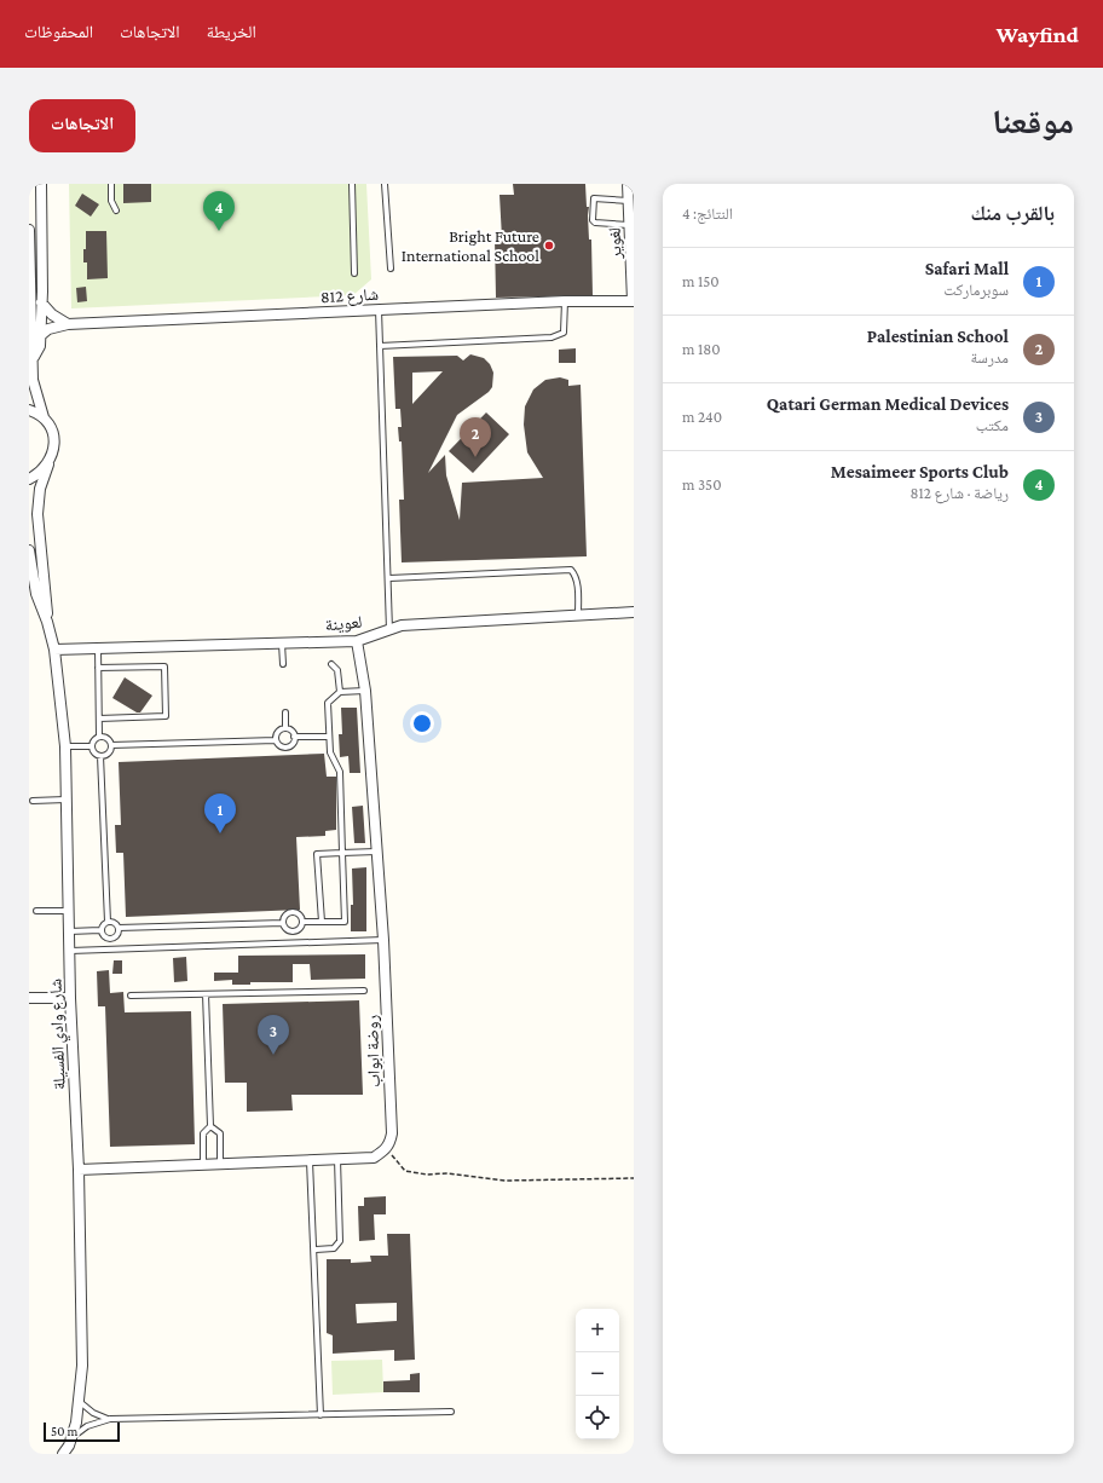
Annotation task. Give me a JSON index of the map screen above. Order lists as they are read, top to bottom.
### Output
{
  "streets": {
    "street": [
      "لغوير",
      "شارع 812",
      "لعوينة",
      "شارع وادي الفسيلة",
      "روضة ابواب"
    ]
  },
  "crossings": [
    ["لغوير", "شارع 812"],
    ["لعوينة", "شارع وادي الفسيلة"],
    ["لعوينة", "روضة ابواب"]
  ],
  "places": ["Bright Future International School"],
  "scale_bar": "50 m",
  "page": {
    "header": "Wayfind",
    "nav": ["الخريطة", "الاتجاهات", "المحفوظات"],
    "title": "موقعنا",
    "buttons": "الاتجاهات",
    "heading": ["بالقرب منك", "النتائج: 4"],
    "pins": [
      "4",
      "2",
      "1",
      "3"
    ],
    "list": [
      {
        "mark": "1",
        "name": "Safari Mall",
        "note": "سوبرماركت",
        "value": "150 m"
      },
      {
        "mark": "2",
        "name": "Palestinian School",
        "note": "مدرسة",
        "value": "180 m"
      },
      {
        "mark": "3",
        "name": "Qatari German Medical Devices",
        "note": "مكتب",
        "value": "240 m"
      },
      {
        "mark": "4",
        "name": "Mesaimeer Sports Club",
        "note": "رياضة · شارع 812",
        "value": "350 m"
      }
    ],
    "map_buttons": ["+", "−"],
    "scale": "50 m"
  }
}
